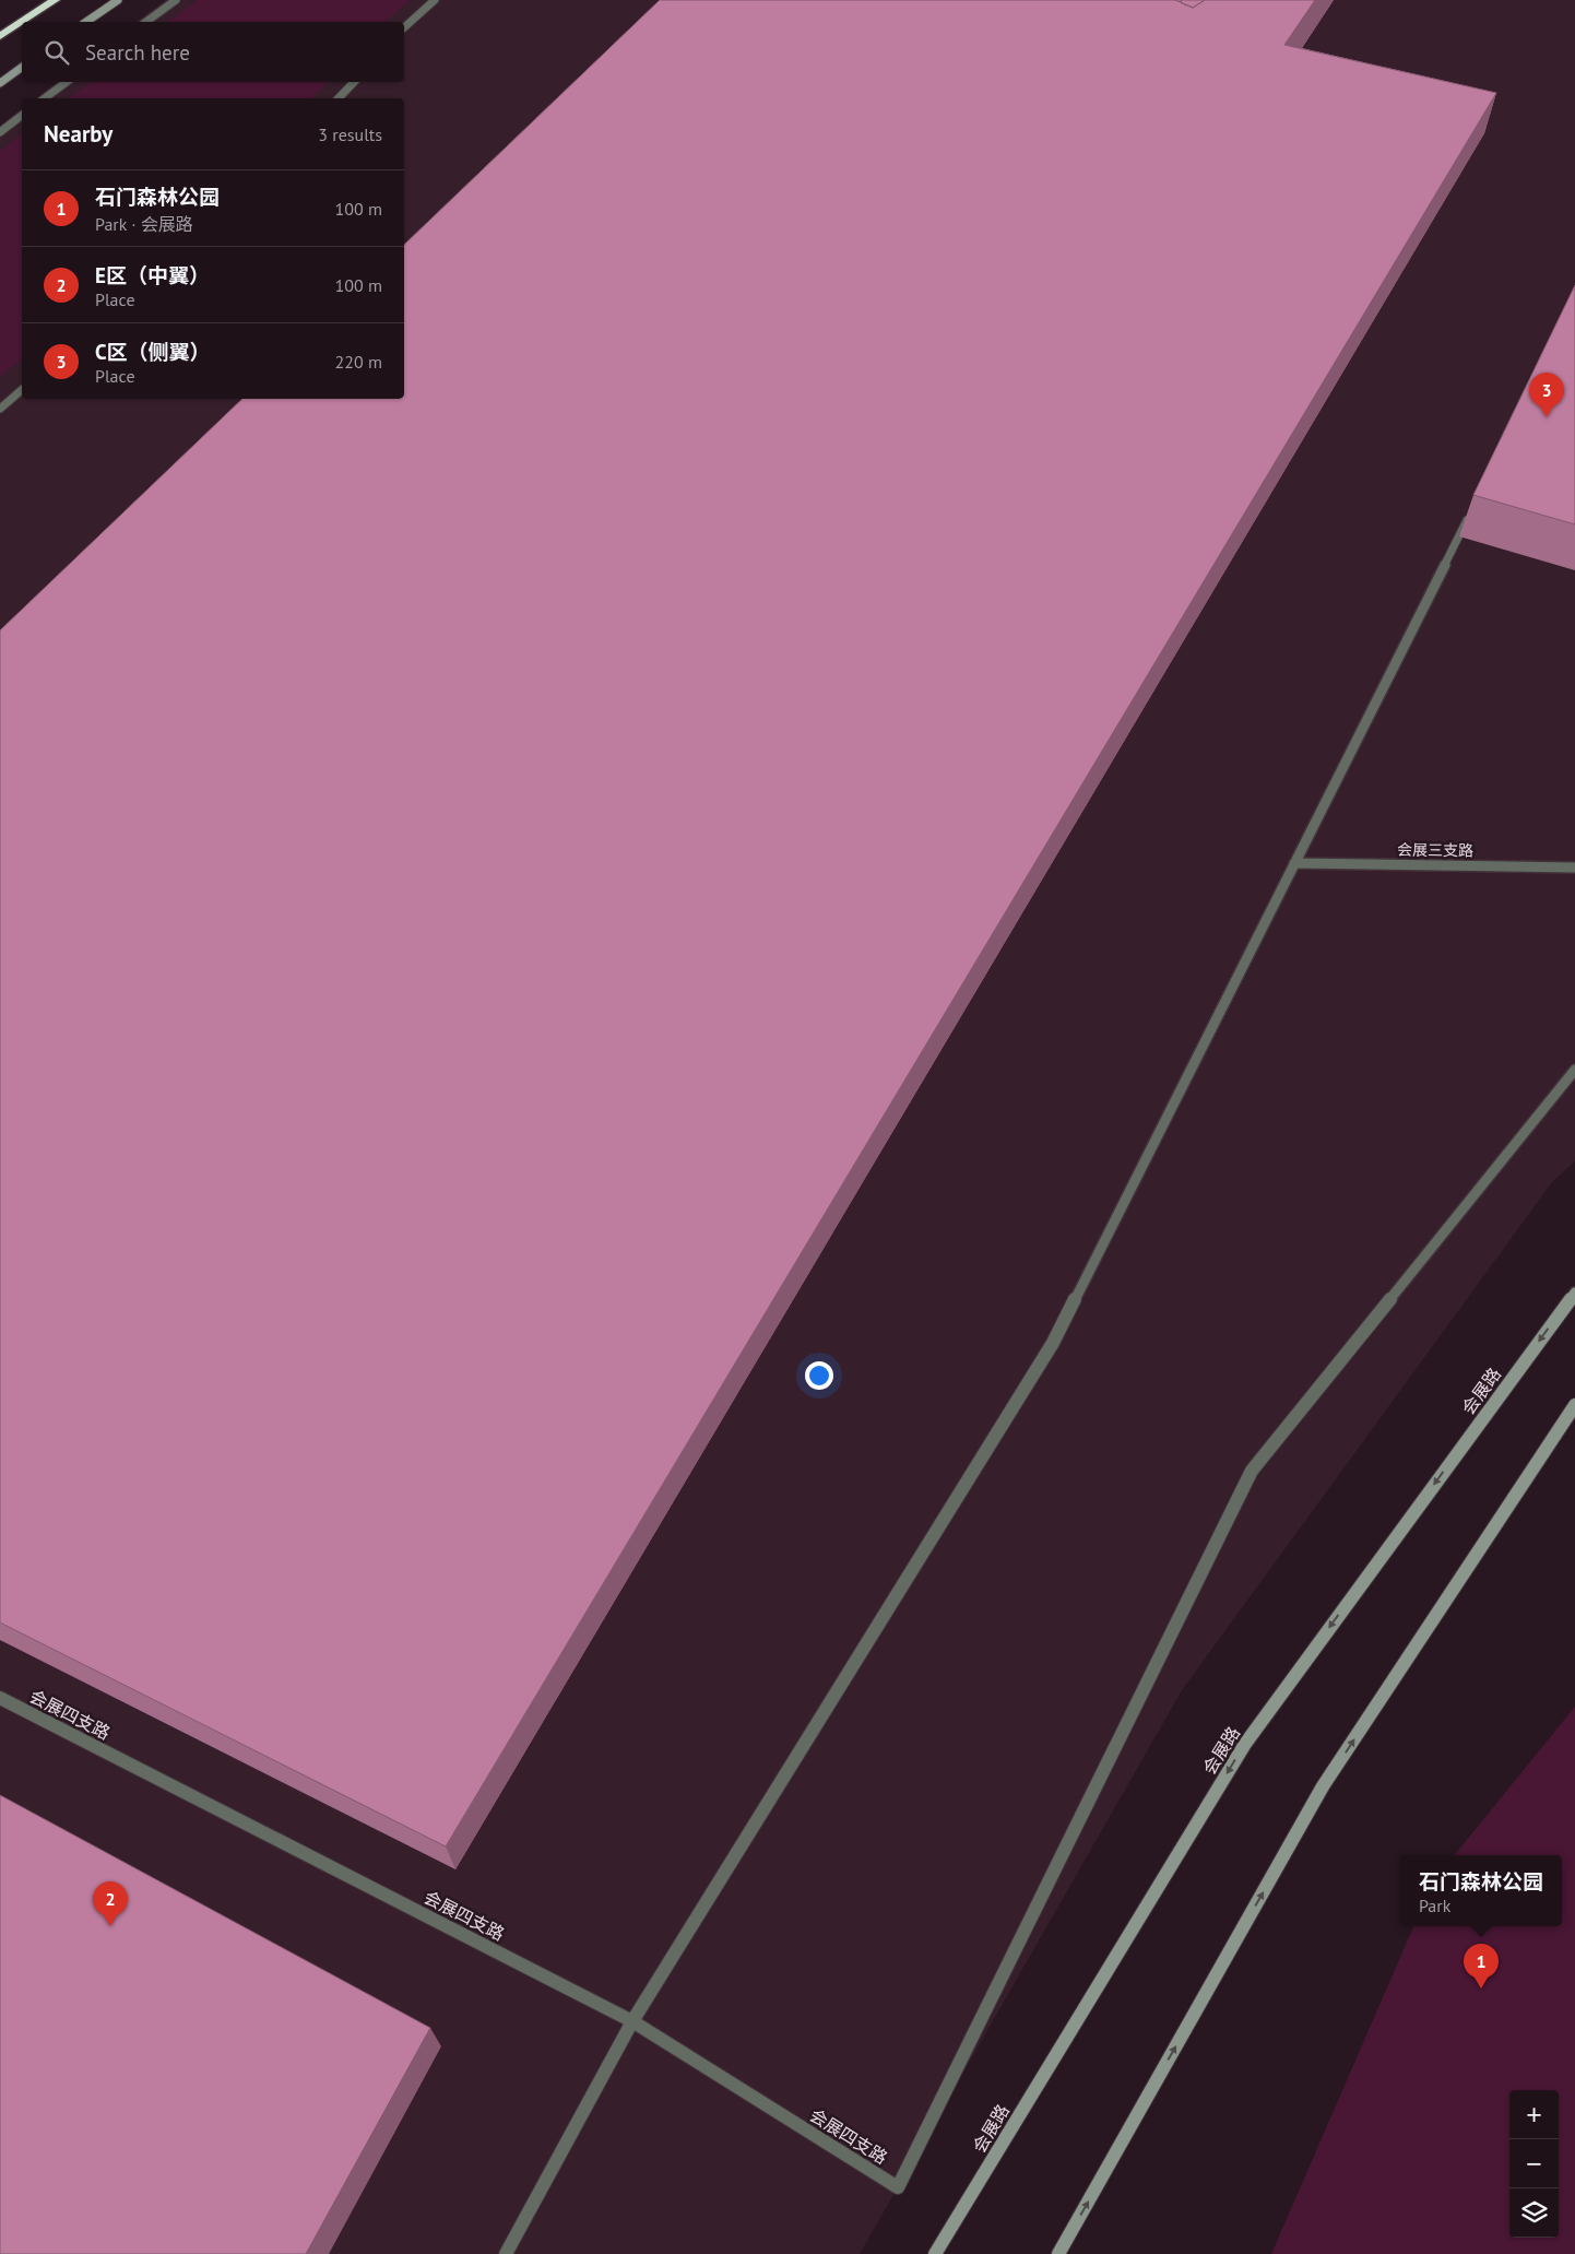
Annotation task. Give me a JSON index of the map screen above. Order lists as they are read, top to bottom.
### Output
{
  "streets": {
    "main road": ["会展路"],
    "lane": ["会展三支路", "会展四支路"]
  },
  "page": {
    "search": "Search here",
    "heading": ["Nearby", "3 results"],
    "list": [
      {
        "mark": "1",
        "name": "石门森林公园",
        "note": "Park · 会展路",
        "value": "100 m"
      },
      {
        "mark": "2",
        "name": "E区（中翼）",
        "note": "Place",
        "value": "100 m"
      },
      {
        "mark": "3",
        "name": "C区（侧翼）",
        "note": "Place",
        "value": "220 m"
      }
    ],
    "pins": ["3", "2", "1"],
    "popup": ["石门森林公园", "Park"],
    "map_buttons": ["+", "−"]
  }
}
